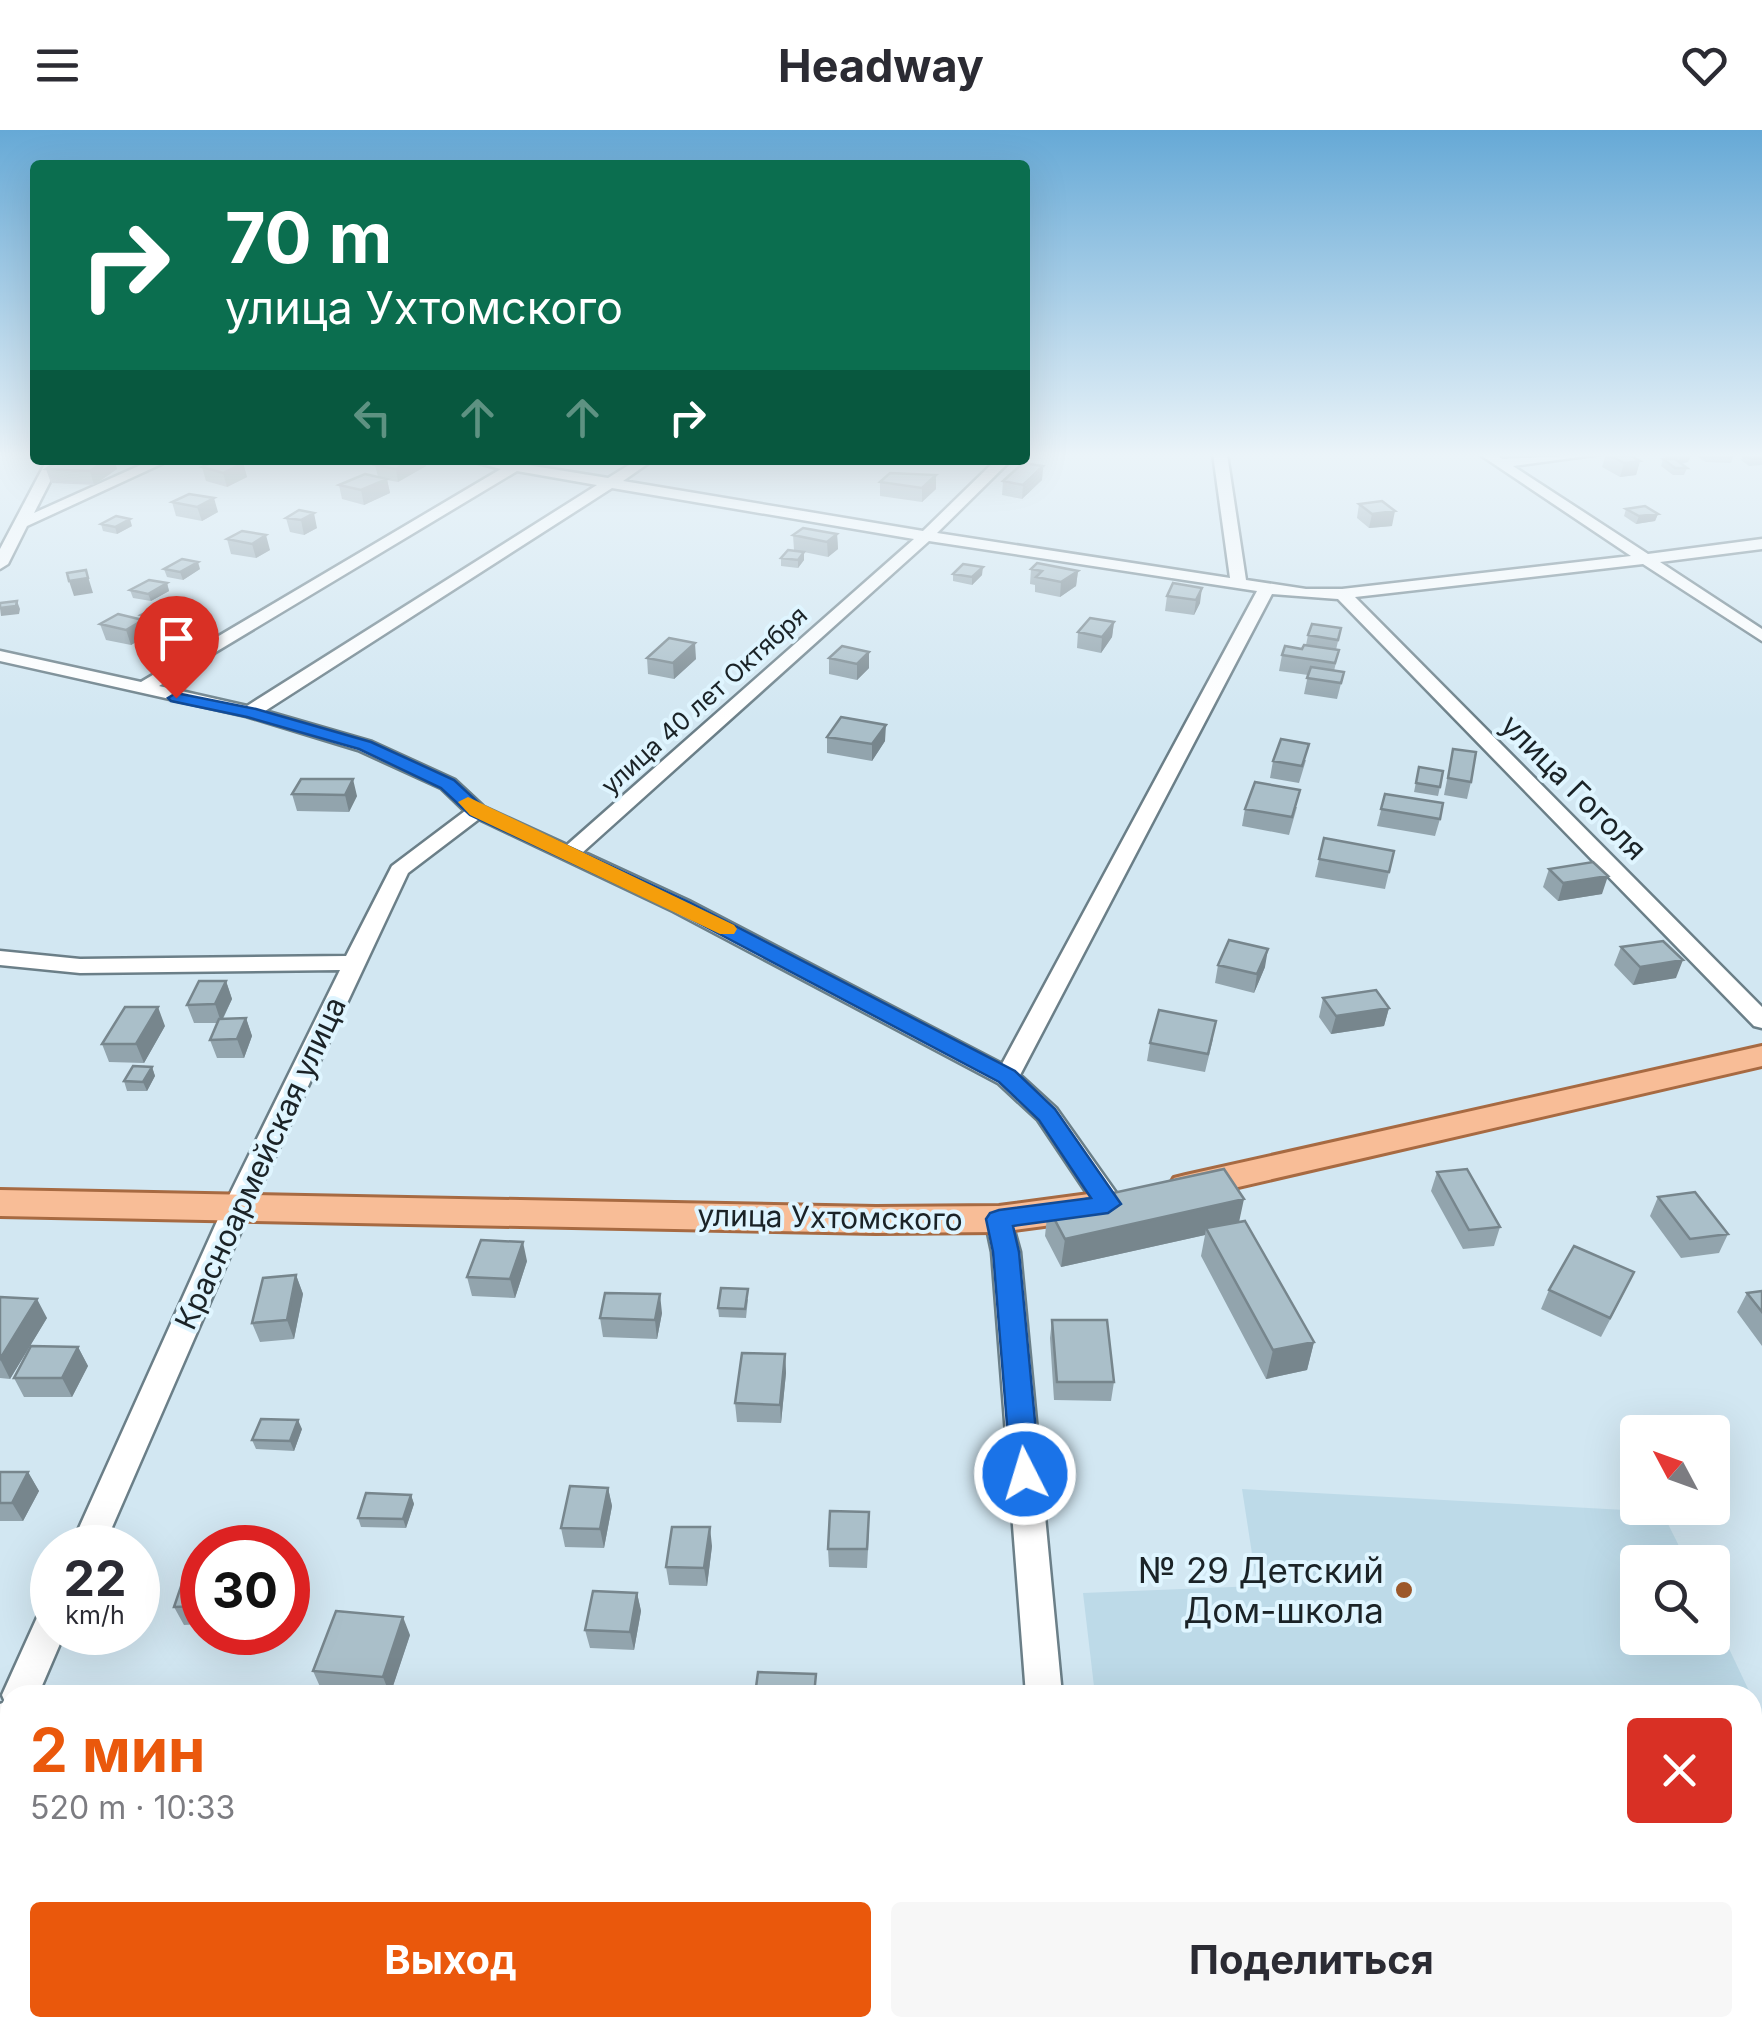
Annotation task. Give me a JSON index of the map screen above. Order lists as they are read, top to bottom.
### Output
{
  "streets": {
    "main road": ["улица Ухтомского"],
    "street": ["улица 40 лет Октября", "улица Гоголя", "Красноармейская улица"]
  },
  "crossings": [
    ["Красноармейская улица", "улица Ухтомского"]
  ],
  "places": ["№ 29 Детский Дом-школа"],
  "north": "top left",
  "page": {
    "header": "Headway",
    "turn": ["70 m", "улица Ухтомского"],
    "speed": "22 km/h",
    "limit": "30",
    "heading": ["2 мин", "520 m · 10:33"],
    "buttons": ["Выход", "Поделиться"]
  }
}
